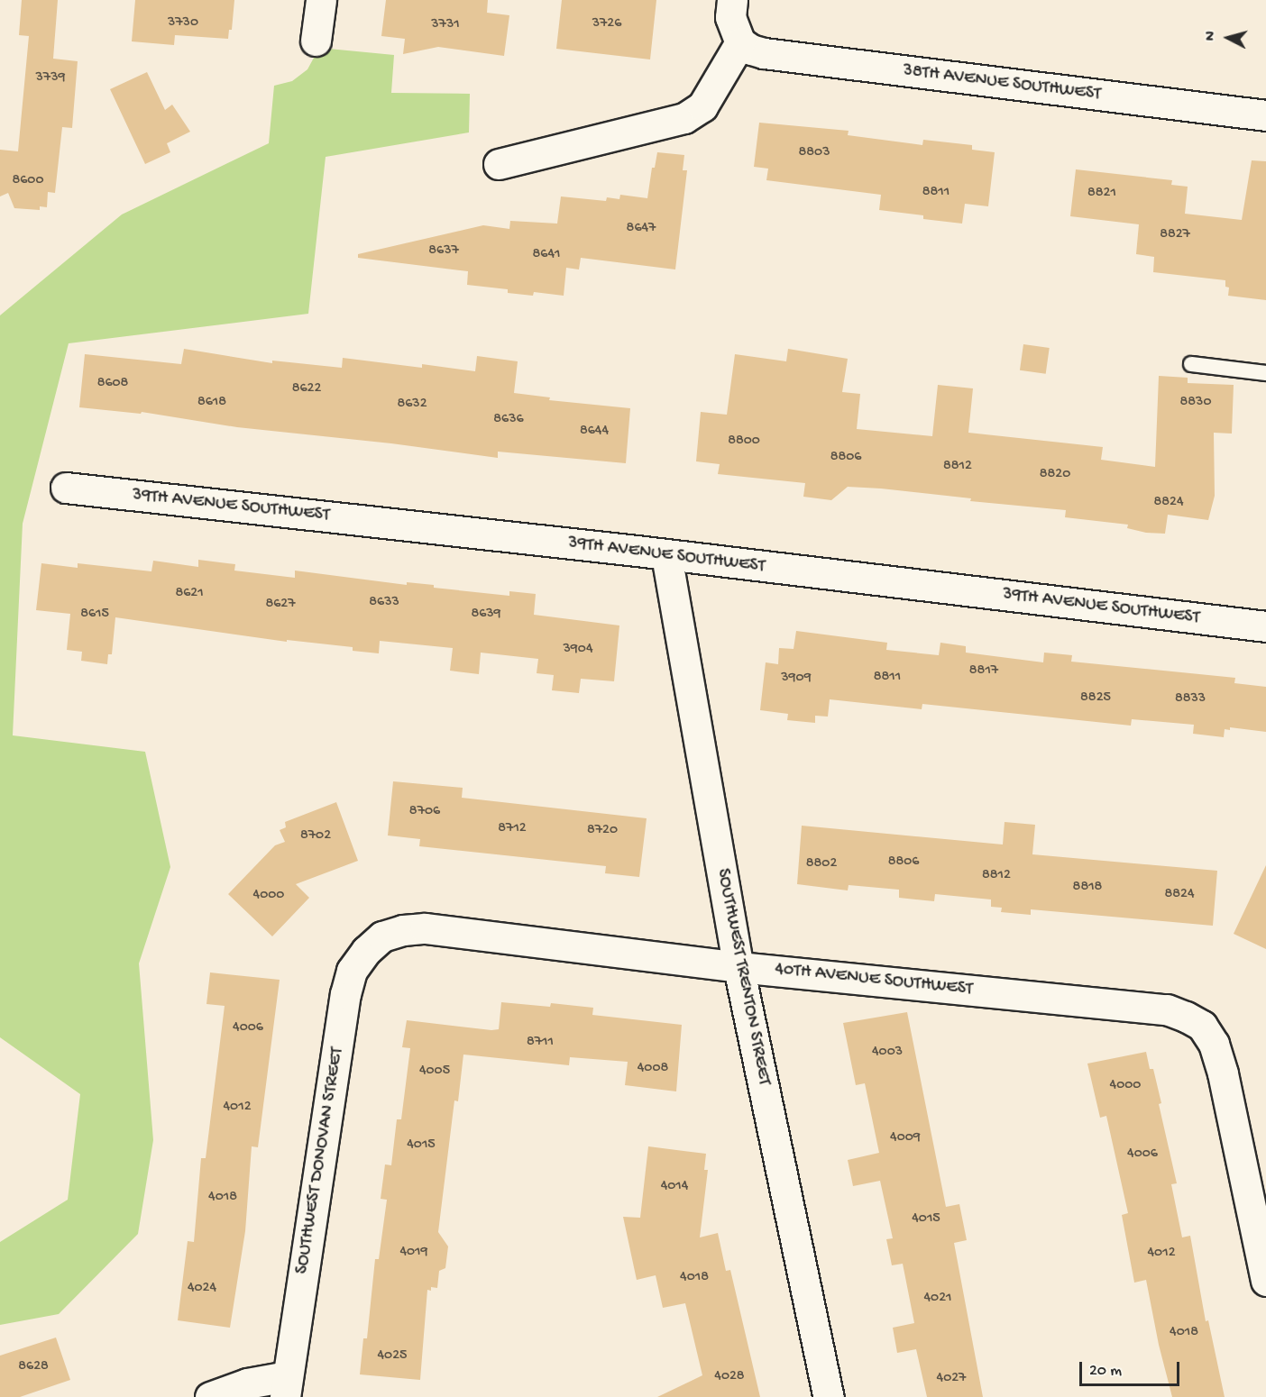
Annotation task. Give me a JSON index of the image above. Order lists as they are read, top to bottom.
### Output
{
  "streets": {
    "street": [
      "38TH AVENUE SOUTHWEST",
      "39TH AVENUE SOUTHWEST",
      "SOUTHWEST TRENTON STREET",
      "40TH AVENUE SOUTHWEST",
      "SOUTHWEST DONOVAN STREET"
    ]
  },
  "crossings": [
    ["39TH AVENUE SOUTHWEST", "SOUTHWEST TRENTON STREET"],
    ["SOUTHWEST TRENTON STREET", "40TH AVENUE SOUTHWEST"],
    ["40TH AVENUE SOUTHWEST", "SOUTHWEST DONOVAN STREET"]
  ],
  "house_numbers": [
    "3730",
    "3726",
    "3731",
    "3739",
    "8803",
    "8600",
    "8811",
    "8821",
    "8647",
    "8827",
    "8637",
    "8641",
    "8608",
    "8622",
    "8618",
    "8830",
    "8632",
    "8636",
    "8644",
    "8800",
    "8806",
    "8812",
    "8820",
    "8824",
    "8621",
    "8633",
    "8627",
    "8615",
    "8639",
    "3904",
    "8817",
    "8811",
    "3909",
    "8825",
    "8833",
    "8706",
    "8712",
    "8720",
    "8702",
    "8806",
    "8802",
    "8812",
    "8818",
    "8824",
    "4000",
    "4006",
    "8711",
    "4003",
    "4008",
    "4005",
    "4000",
    "4012",
    "4009",
    "4015",
    "4006",
    "4014",
    "4018",
    "4015",
    "4019",
    "4012",
    "4018",
    "4024",
    "4021",
    "4018",
    "4025",
    "8628",
    "4028",
    "4027"
  ],
  "scale_bar": "20 m",
  "north": "left"
}
